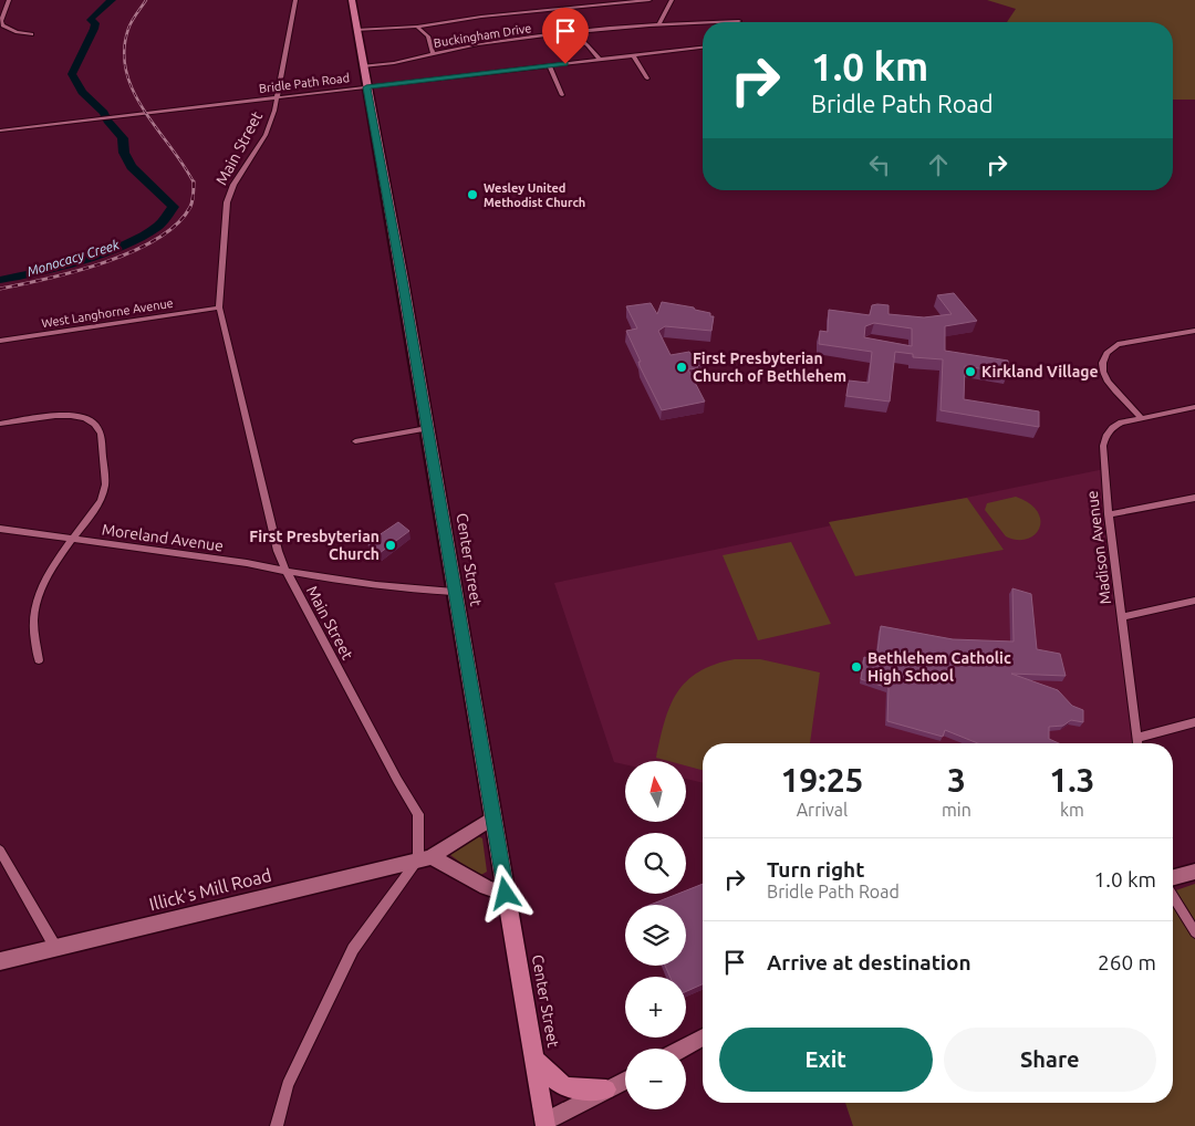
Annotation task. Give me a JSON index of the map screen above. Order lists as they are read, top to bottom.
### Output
{
  "streets": {
    "main road": ["Center Street"],
    "street": [
      "Buckingham Drive",
      "Bridle Path Road",
      "Main Street",
      "West Langhorne Avenue",
      "Moreland Avenue",
      "Madison Avenue",
      "Illick's Mill Road"
    ]
  },
  "crossings": [
    ["Buckingham Drive", "Center Street"],
    ["Bridle Path Road", "Main Street"],
    ["Bridle Path Road", "Center Street"],
    ["Main Street", "West Langhorne Avenue"],
    ["Main Street", "Moreland Avenue"],
    ["Main Street", "Illick's Mill Road"],
    ["Moreland Avenue", "Center Street"],
    ["Center Street", "Illick's Mill Road"]
  ],
  "water": ["Monocacy Creek"],
  "places": [
    "Wesley United Methodist Church",
    "First Presbyterian Church of Bethlehem",
    "Kirkland Village",
    "First Presbyterian Church",
    "Bethlehem Catholic High School"
  ],
  "north": "top",
  "page": {
    "turn": ["1.0 km", "Bridle Path Road"],
    "eta": [
      "19:25",
      "Arrival",
      "3",
      "min",
      "1.3",
      "km"
    ],
    "map_buttons": ["+", "−"],
    "list": [
      {
        "name": "Turn right",
        "note": "Bridle Path Road",
        "value": "1.0 km"
      },
      {
        "name": "Arrive at destination",
        "value": "260 m"
      }
    ],
    "buttons": ["Exit", "Share"]
  }
}
